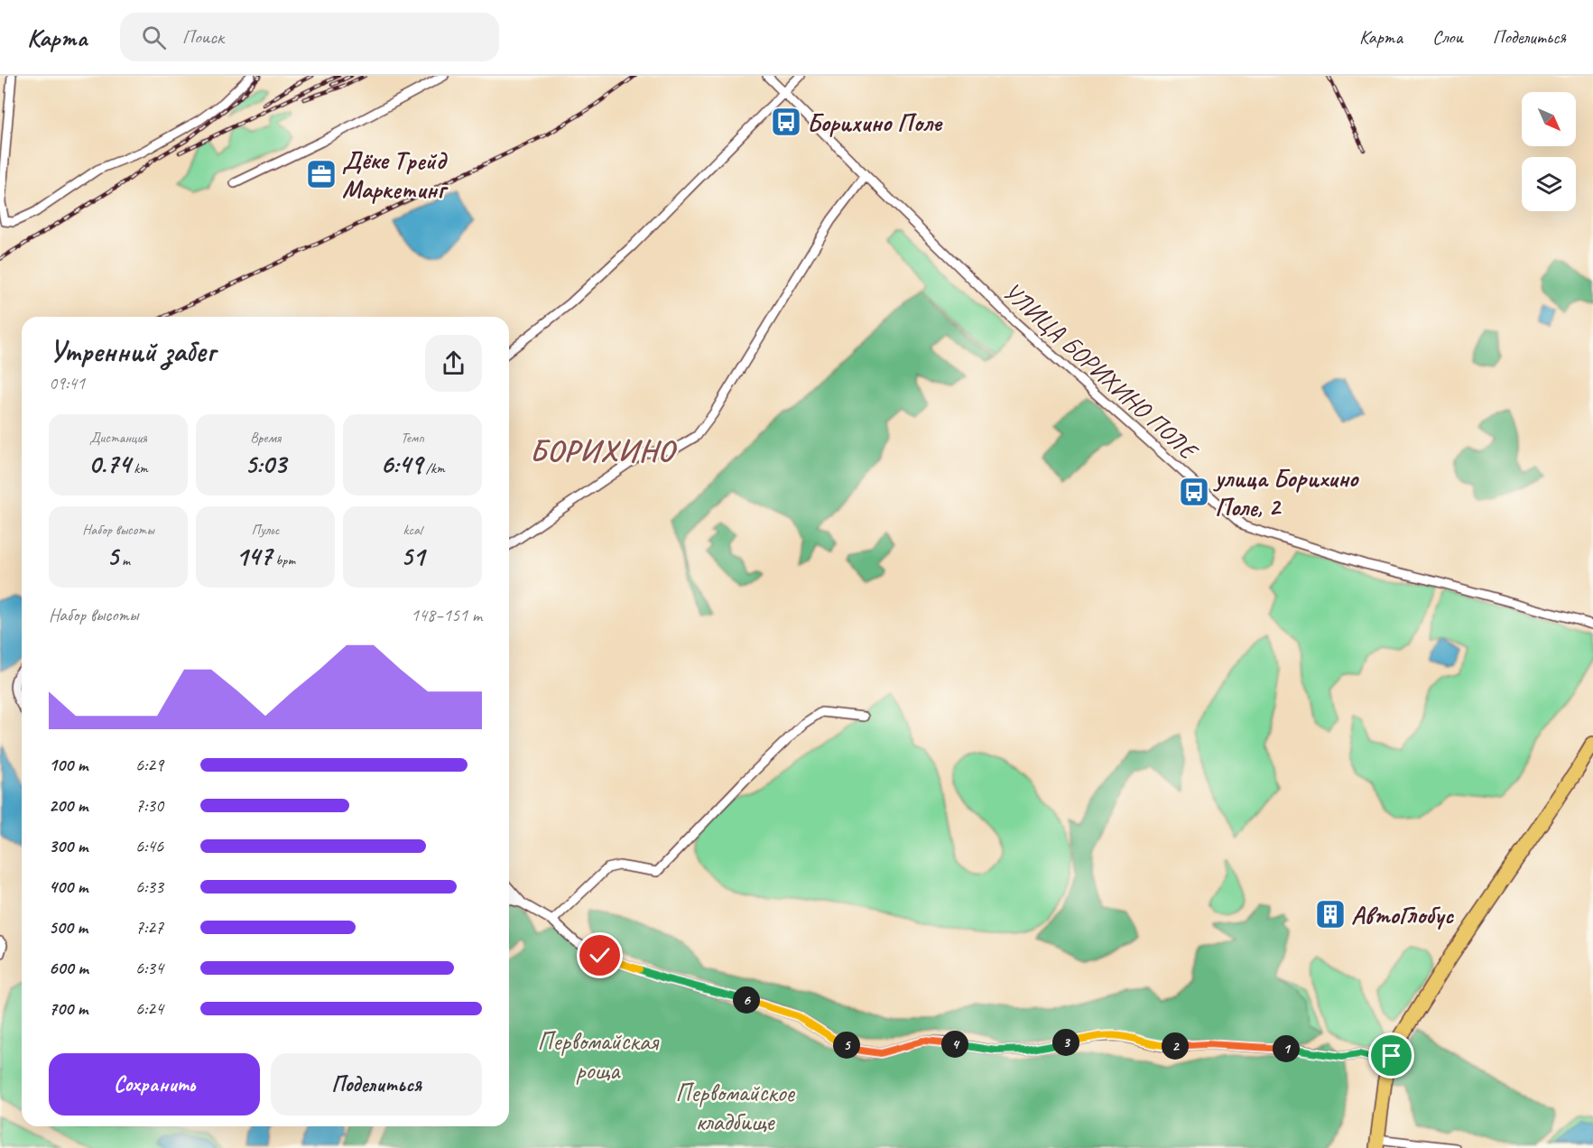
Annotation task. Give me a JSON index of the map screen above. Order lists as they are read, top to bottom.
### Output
{
  "streets": {
    "street": ["УЛИЦА БОРИХИНО ПОЛЕ"]
  },
  "districts": ["БОРИХИНО"],
  "parks": ["Первомайская роща", "Первомайское кладбище"],
  "places": {
    "bus stop": ["Борихино Поле", "улица Борихино Поле, 2"],
    "office": ["Дёке Трейд Маркетинг"],
    "building": ["АвтоГлобус"]
  },
  "north": "bottom right",
  "page": {
    "header": "Карта",
    "search": "Поиск",
    "nav": ["Карта", "Слои", "Поделиться"],
    "heading": ["Утренний забег", "09:41"],
    "stats": [
      ["Дистанция", "0.74 km"],
      ["Время", "5:03"],
      ["Темп", "6:49 /km"],
      ["Набор высоты", "5 m"],
      ["Пульс", "147 bpm"],
      ["kcal", "51"]
    ],
    "chart": ["Набор высоты", "148–151 m"],
    "list": [
      {
        "name": "100 m",
        "note": "6:29"
      },
      {
        "name": "200 m",
        "note": "7:30"
      },
      {
        "name": "300 m",
        "note": "6:46"
      },
      {
        "name": "400 m",
        "note": "6:33"
      },
      {
        "name": "500 m",
        "note": "7:27"
      },
      {
        "name": "600 m",
        "note": "6:34"
      },
      {
        "name": "700 m",
        "note": "6:24"
      }
    ],
    "pins": [
      "6",
      "3",
      "4",
      "5",
      "2",
      "1"
    ],
    "buttons": ["Сохранить", "Поделиться"]
  }
}
